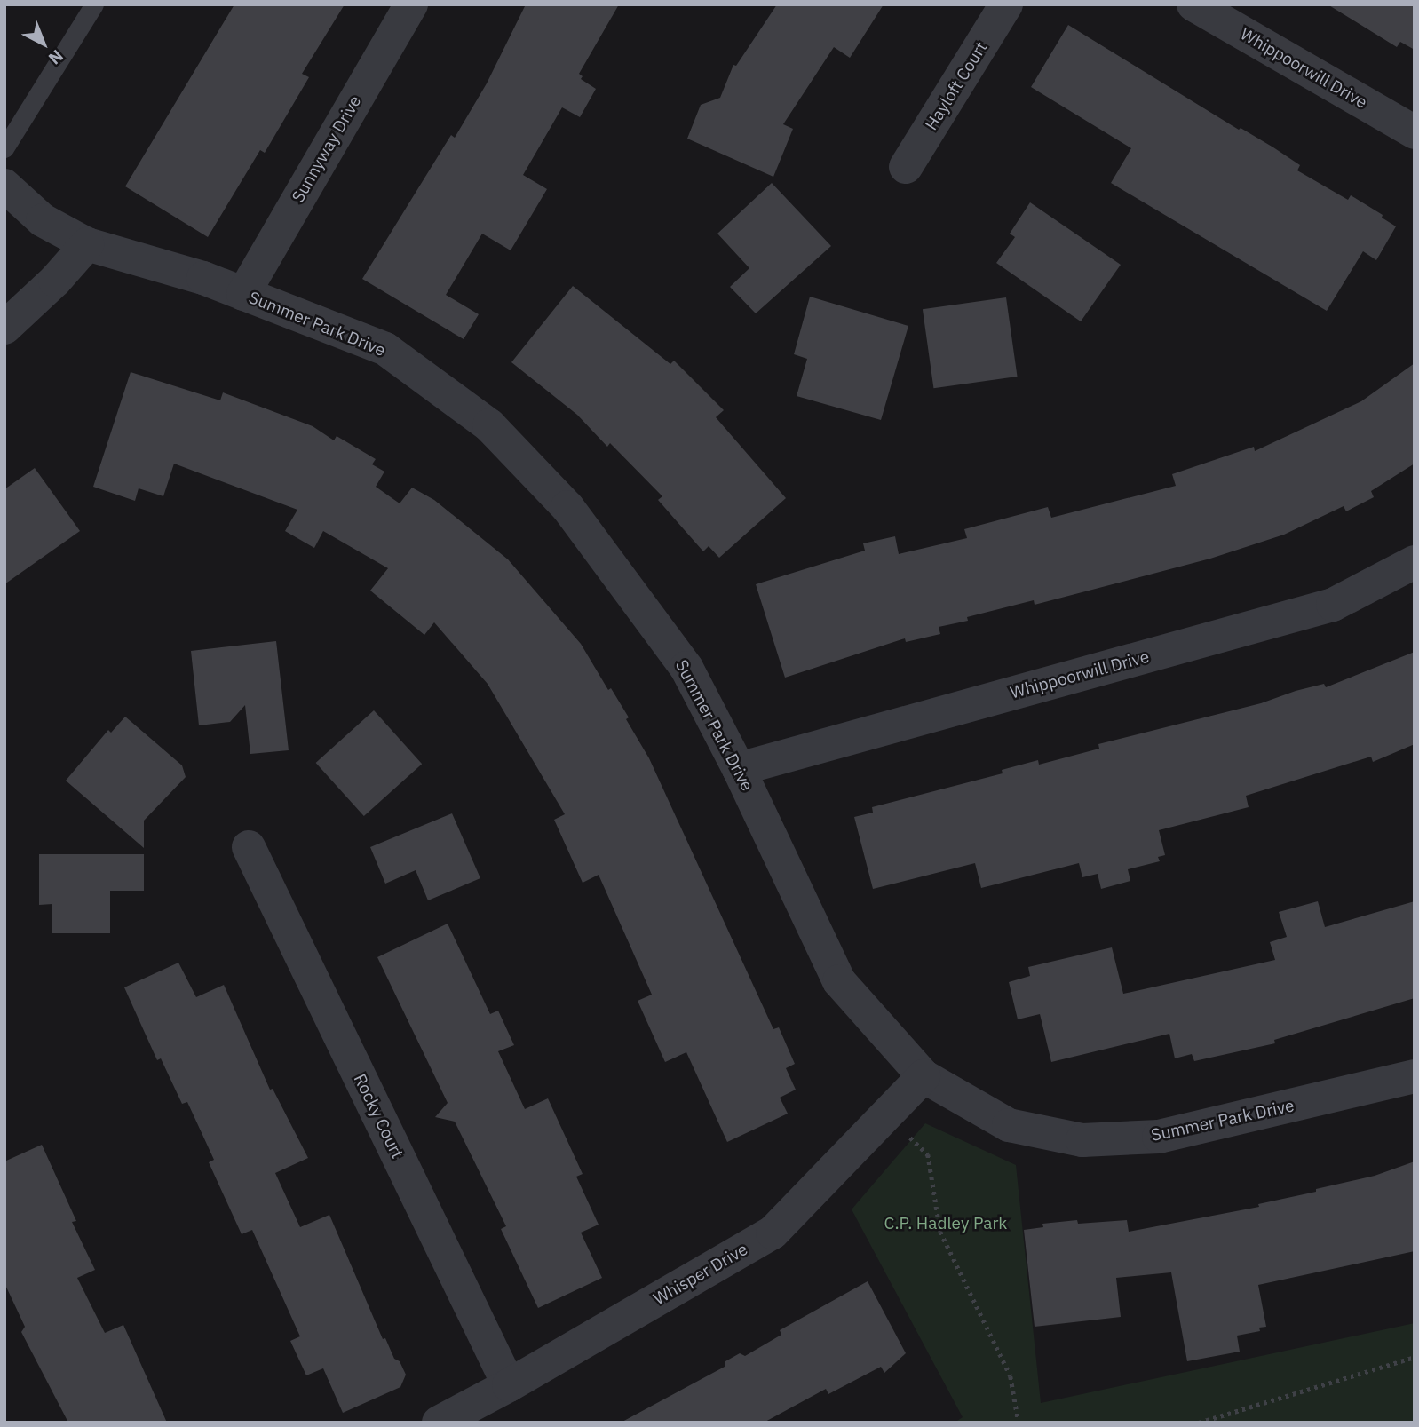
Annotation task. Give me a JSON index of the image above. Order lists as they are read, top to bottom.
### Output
{
  "streets": {
    "street": [
      "Whippoorwill Drive",
      "Hayloft Court",
      "Sunnyway Drive",
      "Summer Park Drive",
      "Rocky Court",
      "Whisper Drive"
    ]
  },
  "crossings": [
    ["Whippoorwill Drive", "Summer Park Drive"],
    ["Sunnyway Drive", "Summer Park Drive"],
    ["Summer Park Drive", "Whisper Drive"],
    ["Rocky Court", "Whisper Drive"]
  ],
  "parks": ["C.P. Hadley Park"],
  "north": "bottom right"
}
